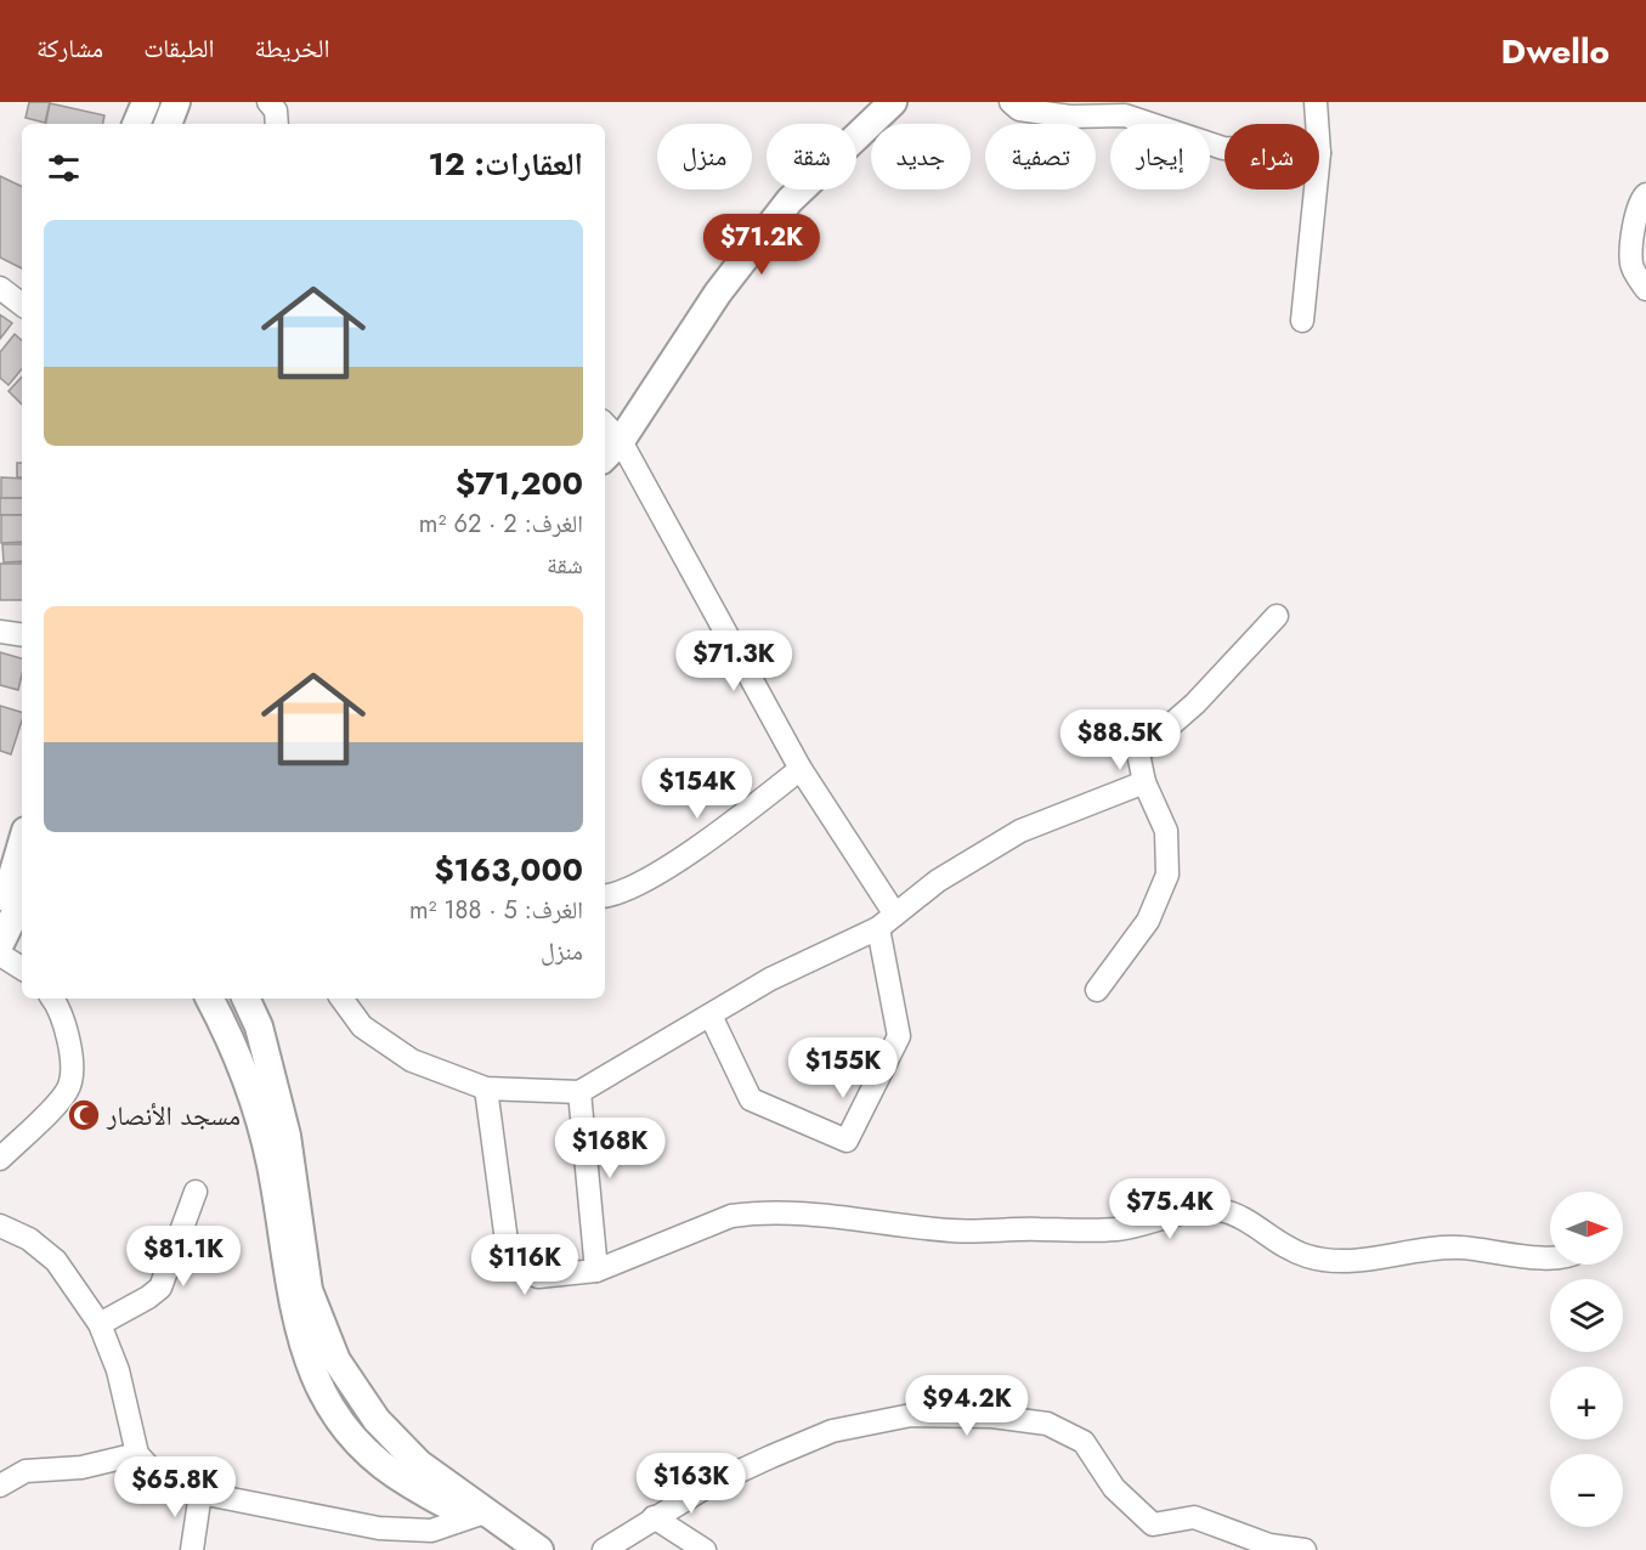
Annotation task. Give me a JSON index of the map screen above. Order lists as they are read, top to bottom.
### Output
{
  "places": {
    "mosque": ["مسجد الأنصار"]
  },
  "north": "right",
  "page": {
    "header": "Dwello",
    "nav": ["الخريطة", "الطبقات", "مشاركة"],
    "chip": [
      "شراء",
      "إيجار",
      "تصفية",
      "جديد",
      "شقة",
      "منزل"
    ],
    "heading": "العقارات: 12",
    "list": [
      {
        "name": "$71,200",
        "note": "الغرف: 2 · 62 m² · شقة"
      },
      {
        "name": "$163,000",
        "note": "الغرف: 5 · 188 m² · منزل"
      }
    ],
    "price": [
      "$71.2K",
      "$71.3K",
      "$88.5K",
      "$154K",
      "$155K",
      "$168K",
      "$75.4K",
      "$81.1K",
      "$116K",
      "$94.2K",
      "$163K",
      "$65.8K"
    ],
    "map_buttons": ["+", "−"]
  }
}
